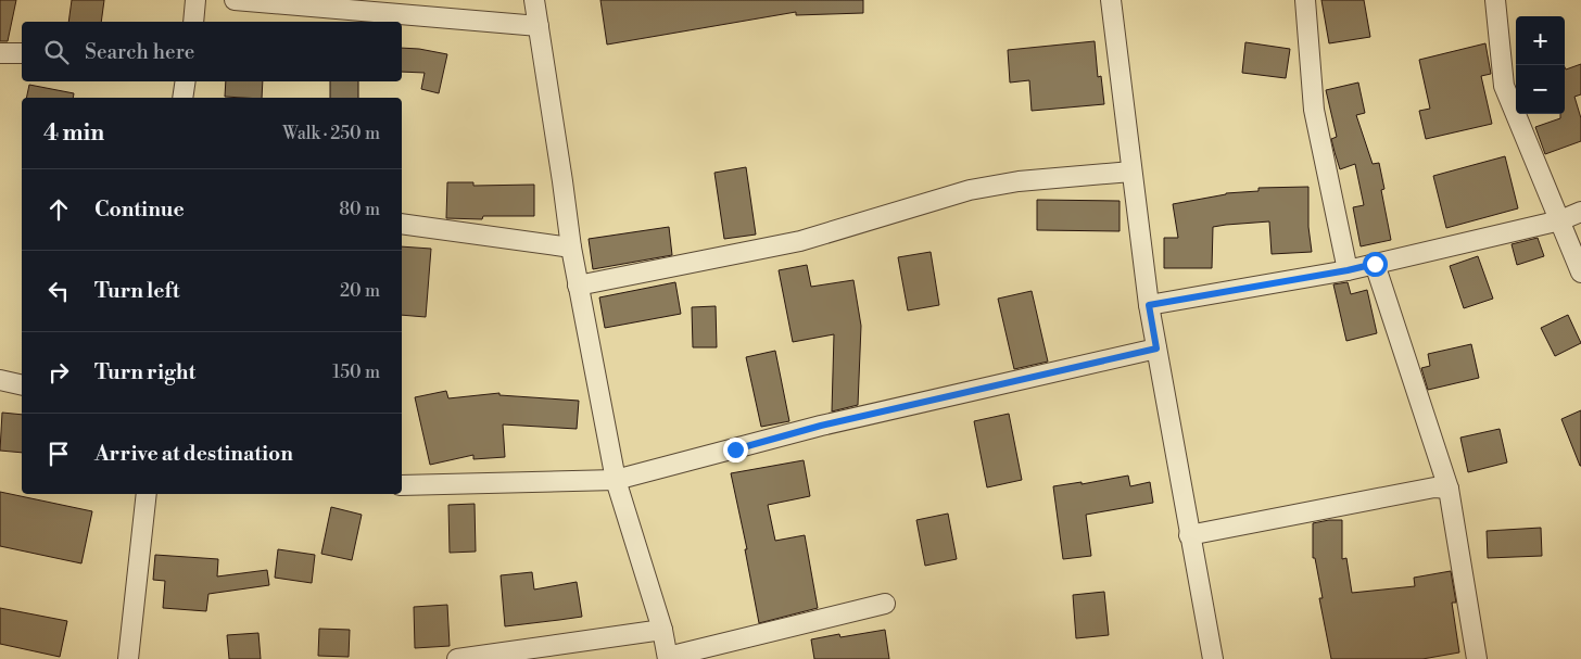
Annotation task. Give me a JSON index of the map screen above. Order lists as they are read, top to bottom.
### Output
{
  "page": {
    "map_buttons": ["+", "−"],
    "search": "Search here",
    "heading": ["4 min", "Walk · 250 m"],
    "list": [
      ["Continue", "80 m"],
      ["Turn left", "20 m"],
      ["Turn right", "150 m"],
      "Arrive at destination"
    ]
  }
}
